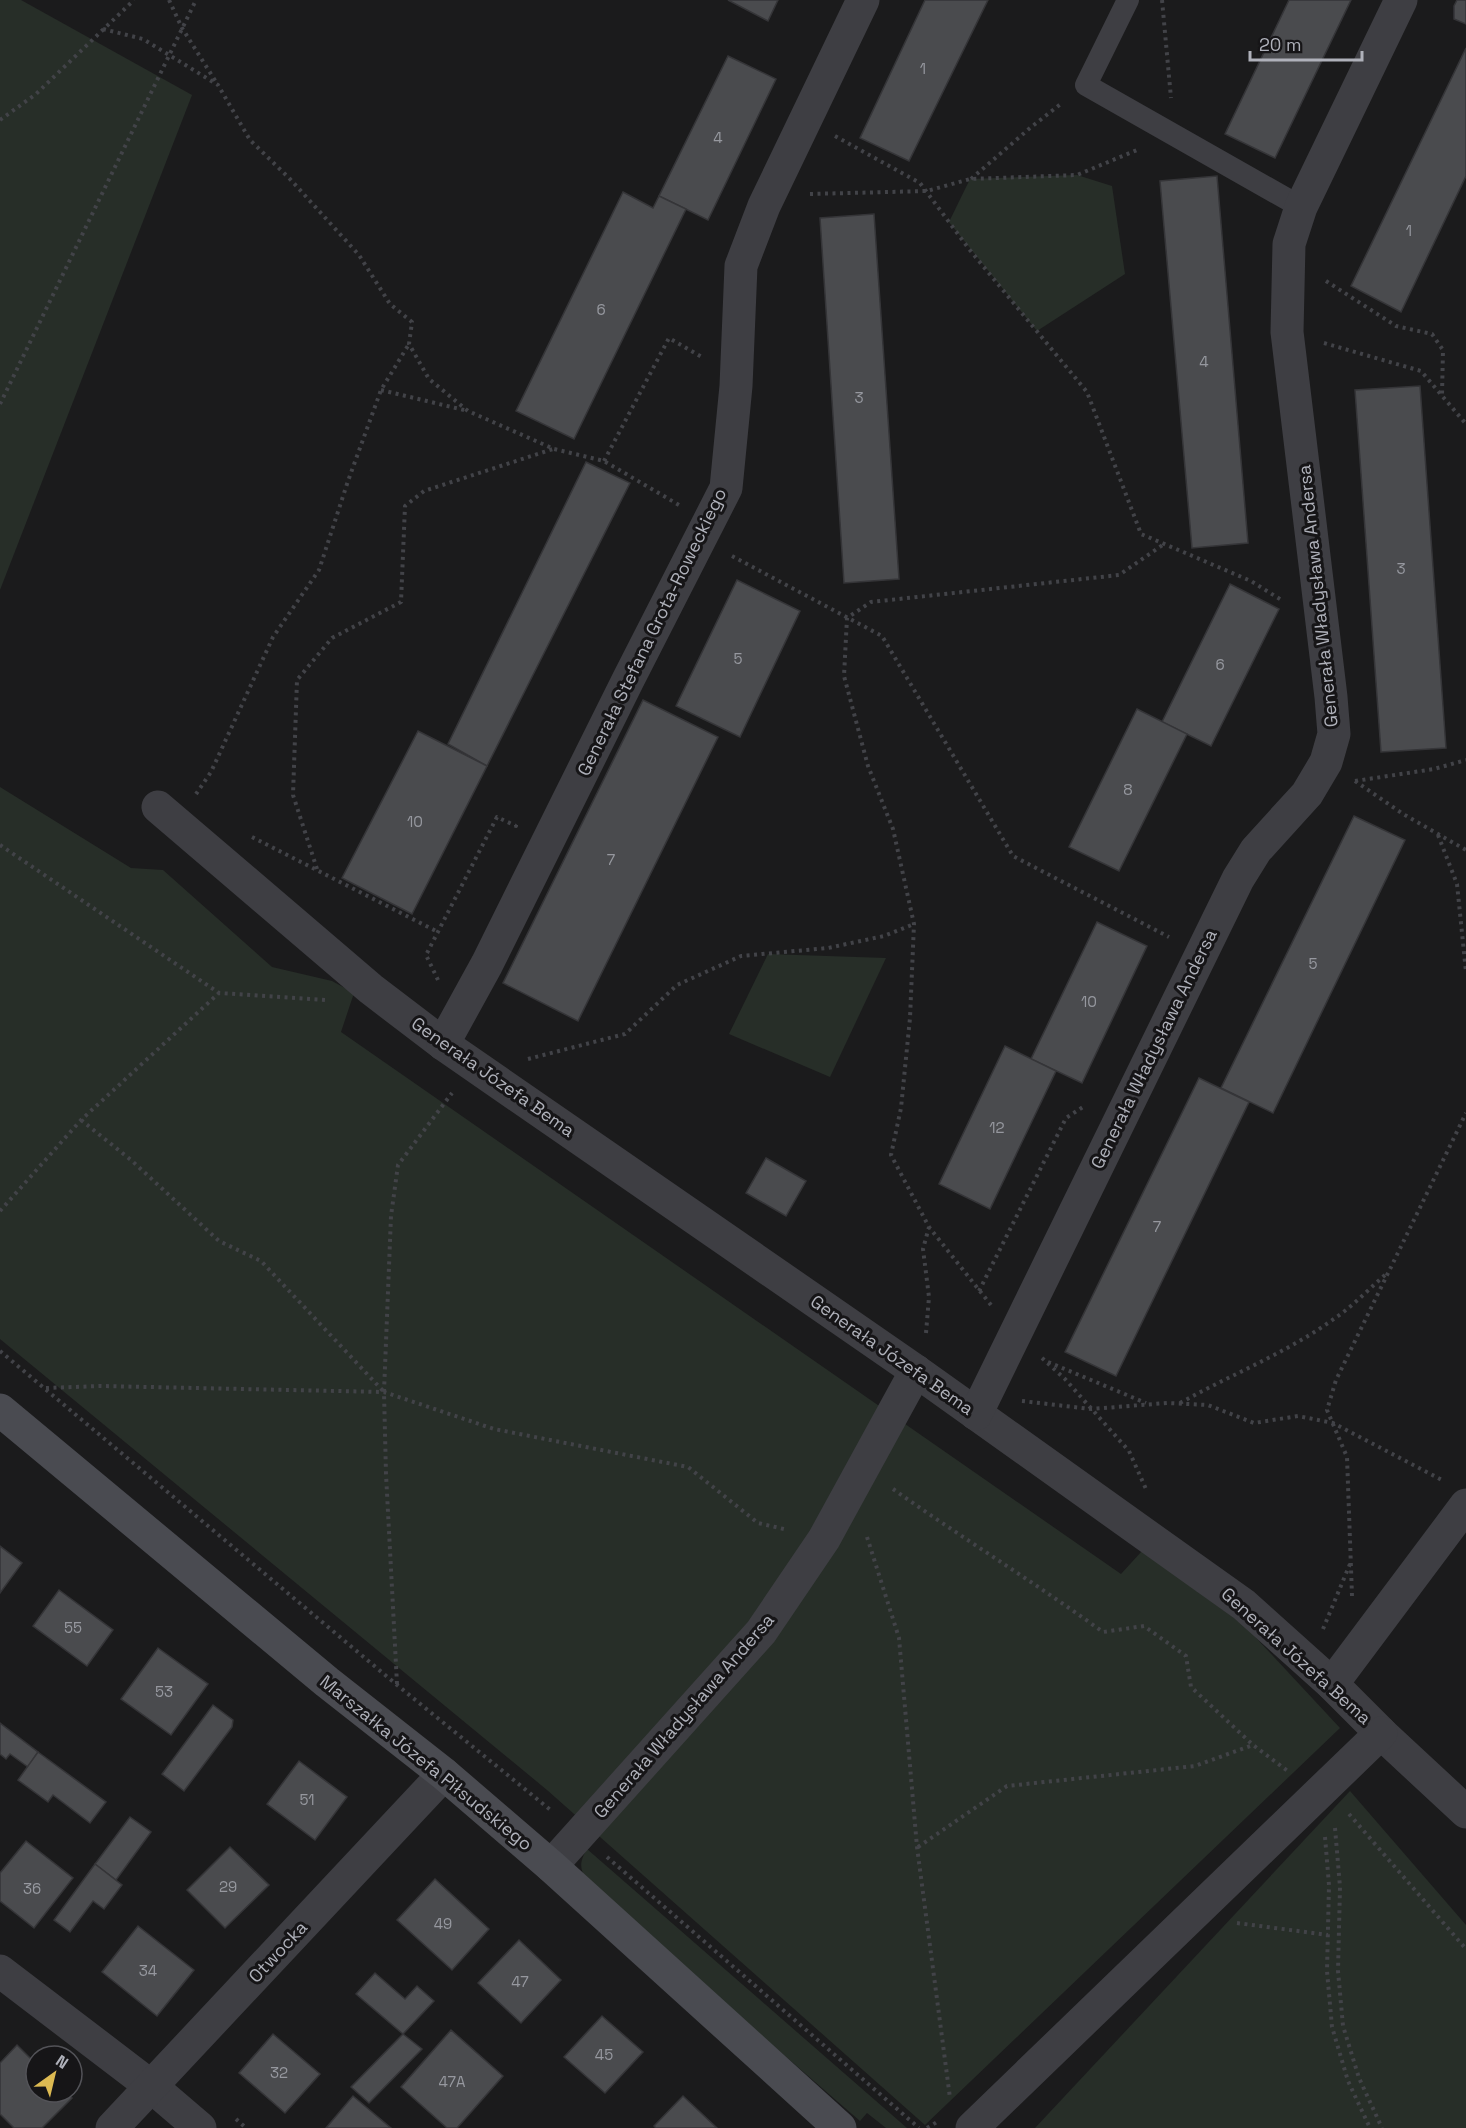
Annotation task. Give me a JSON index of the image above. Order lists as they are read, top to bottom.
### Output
{
  "streets": {
    "street": [
      "Generała Władysława Andersa",
      "Generała Stefana Grota-Roweckiego",
      "Generała Józefa Bema",
      "Marszałka Józefa Piłsudskiego",
      "Otwocka"
    ]
  },
  "crossings": [
    ["Generała Władysława Andersa", "Generała Józefa Bema"],
    ["Generała Władysława Andersa", "Marszałka Józefa Piłsudskiego"],
    ["Generała Stefana Grota-Roweckiego", "Generała Józefa Bema"],
    ["Marszałka Józefa Piłsudskiego", "Otwocka"]
  ],
  "house_numbers": [
    "1",
    "4",
    "1",
    "6",
    "4",
    "3",
    "3",
    "5",
    "6",
    "8",
    "10",
    "7",
    "5",
    "10",
    "12",
    "7",
    "55",
    "53",
    "51",
    "29",
    "36",
    "49",
    "34",
    "47",
    "45",
    "32",
    "47A"
  ],
  "scale_bar": "20 m",
  "north": "top right"
}
